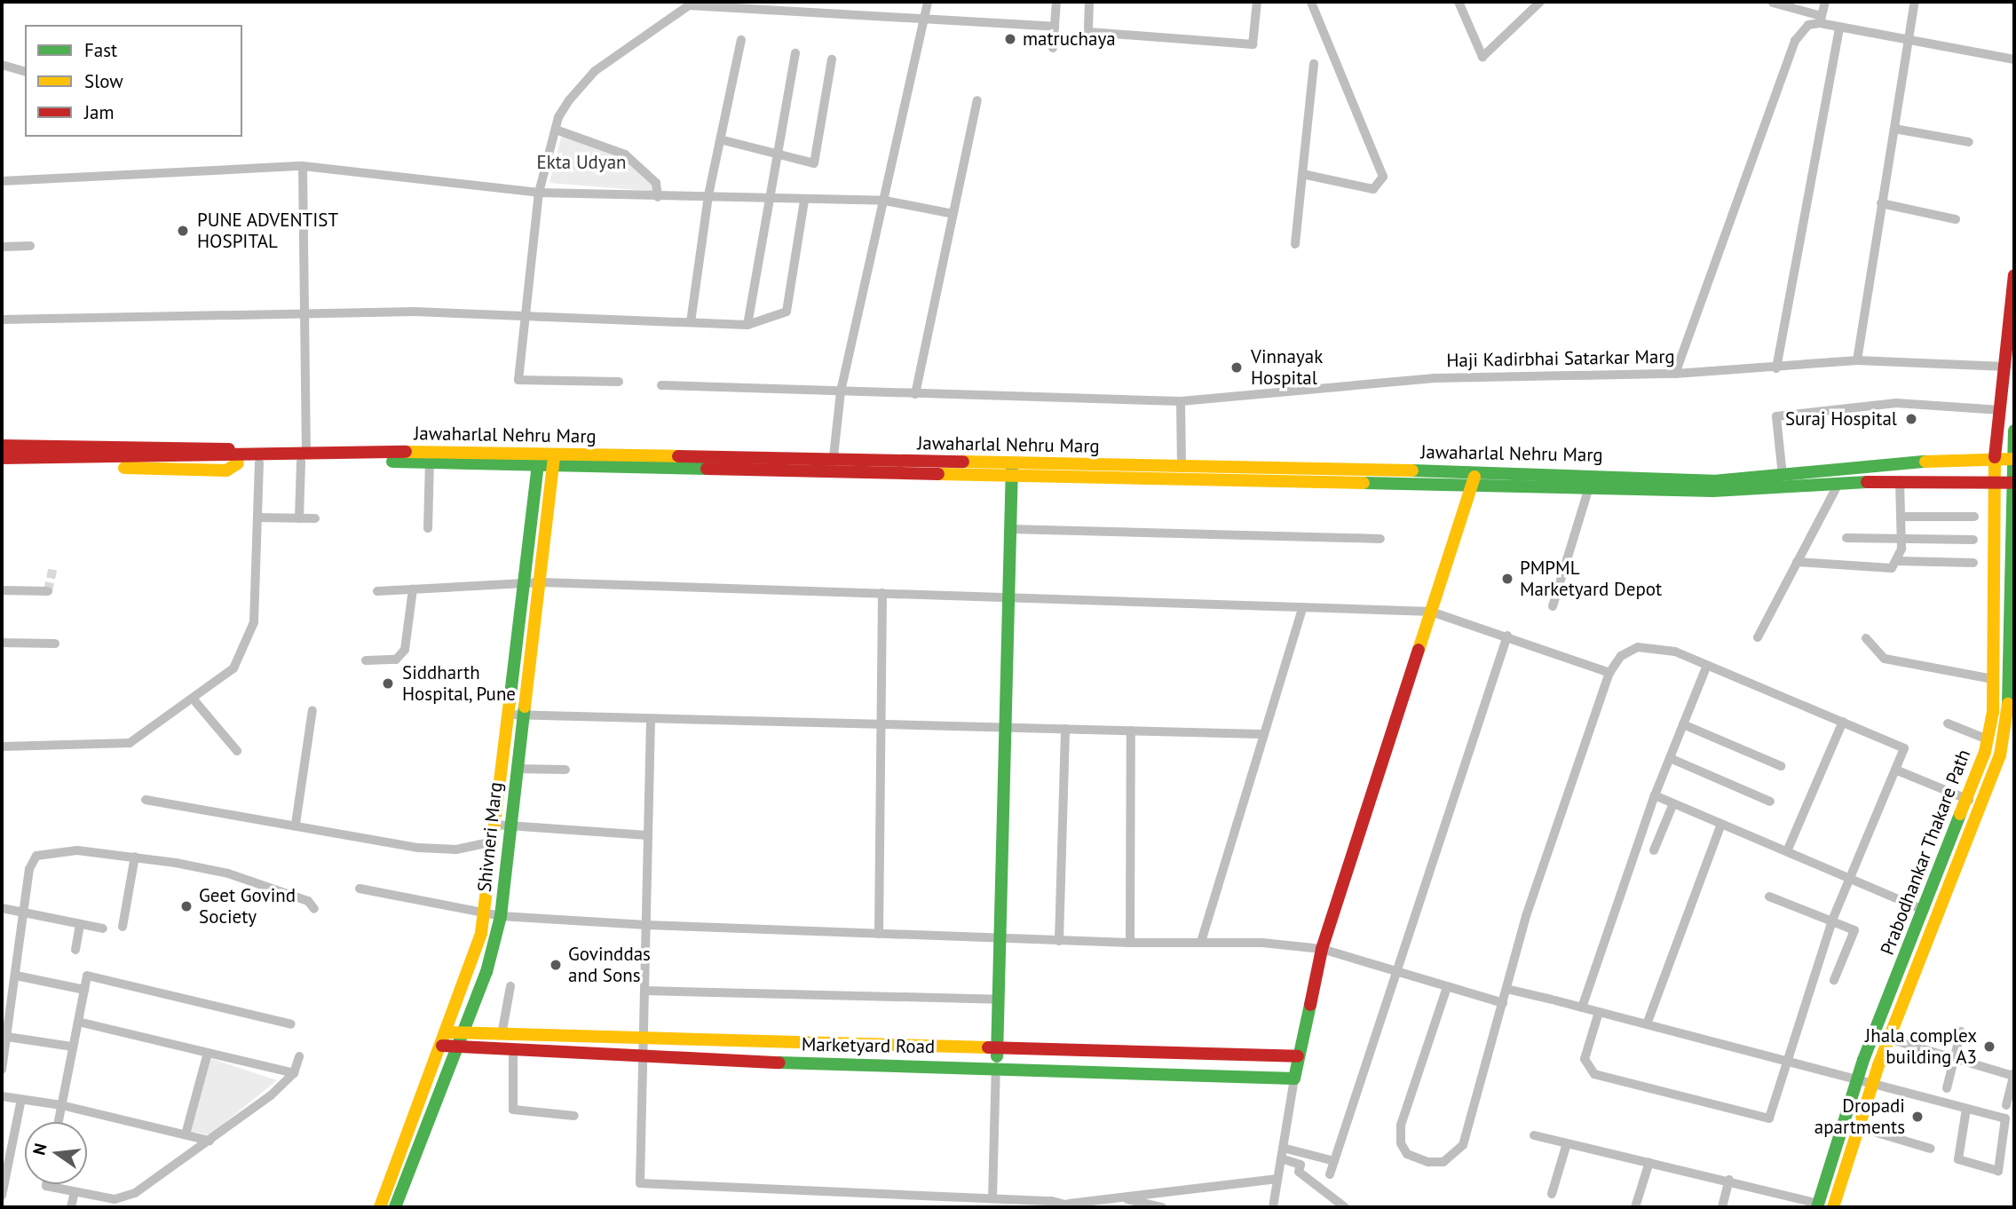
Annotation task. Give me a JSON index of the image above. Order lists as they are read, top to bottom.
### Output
{
  "streets": {
    "main road": [
      "Jawaharlal Nehru Marg",
      "Shivneri Marg",
      "Prabodhankar Thakare Path",
      "Marketyard Road"
    ],
    "street": ["Haji Kadirbhai Satarkar Marg"]
  },
  "crossings": [
    ["Haji Kadirbhai Satarkar Marg", "Prabodhankar Thakare Path"],
    ["Jawaharlal Nehru Marg", "Shivneri Marg"],
    ["Jawaharlal Nehru Marg", "Prabodhankar Thakare Path"],
    ["Shivneri Marg", "Marketyard Road"]
  ],
  "parks": ["Ekta Udyan"],
  "places": [
    "matruchaya",
    "PUNE ADVENTIST HOSPITAL",
    "Vinnayak Hospital",
    "Suraj Hospital",
    "PMPML Marketyard Depot",
    "Siddharth Hospital, Pune",
    "Geet Govind Society",
    "Govinddas and Sons",
    "Jhala complex building A3",
    "Dropadi apartments"
  ],
  "legend": ["Fast", "Slow", "Jam"],
  "north": "left"
}
